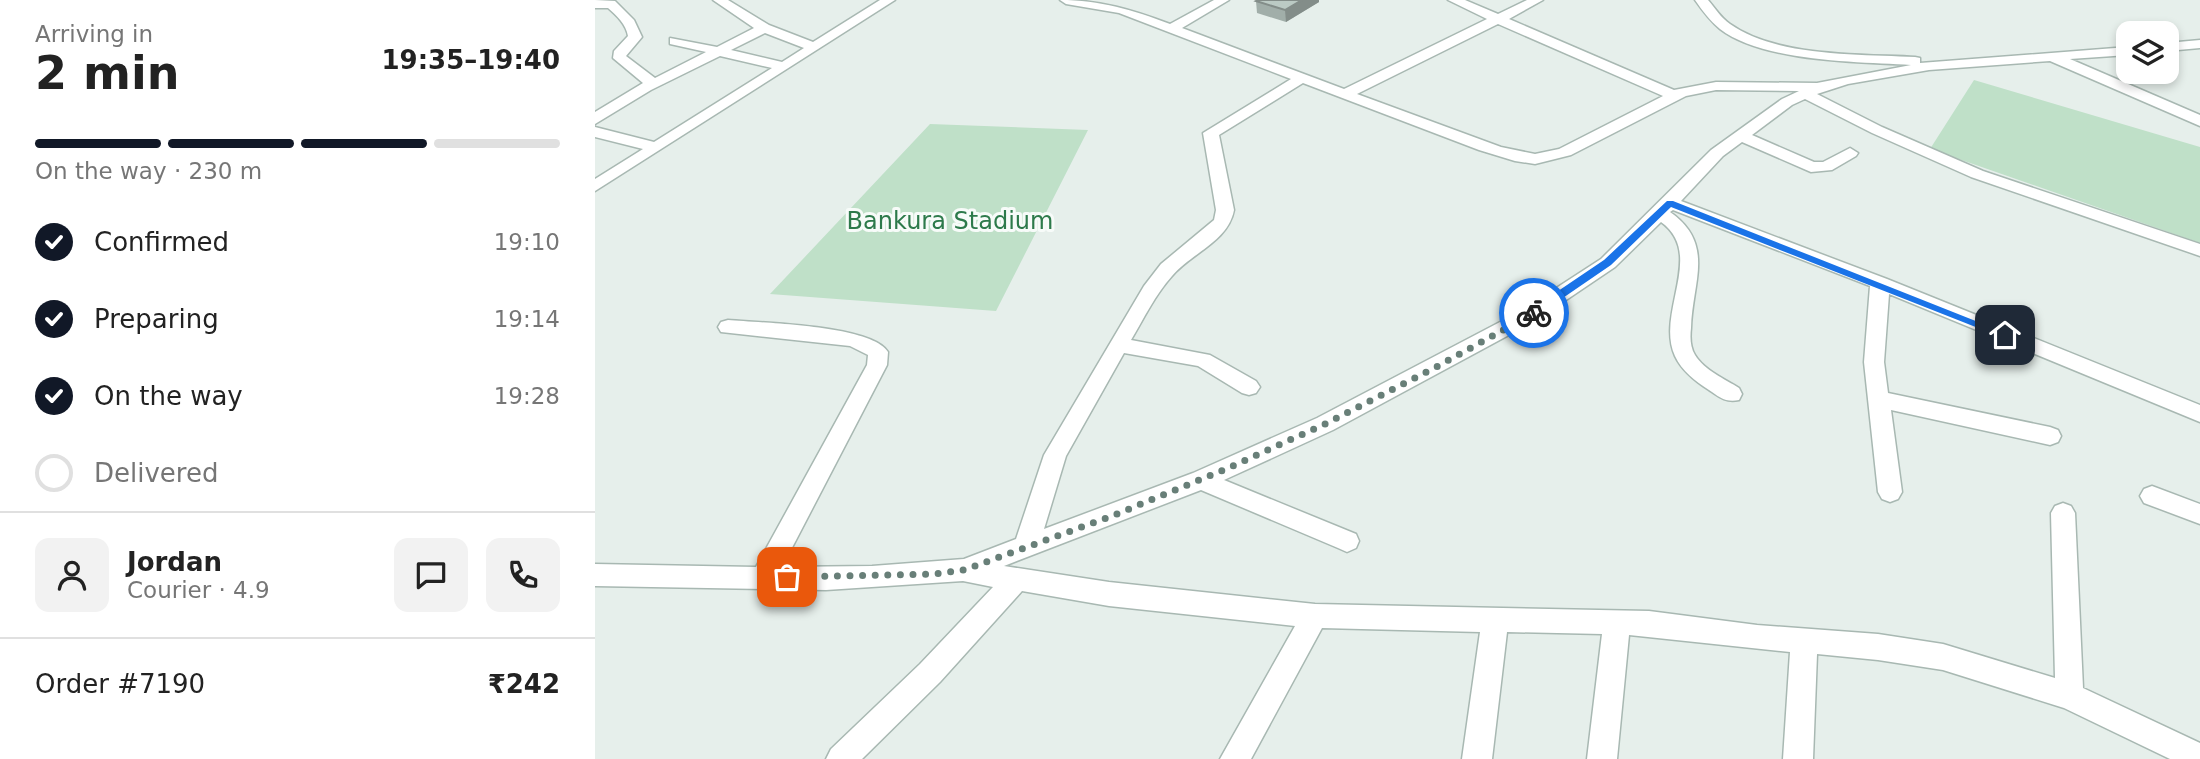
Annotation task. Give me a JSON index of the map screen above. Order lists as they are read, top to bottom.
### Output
{
  "parks": ["Bankura Stadium"],
  "page": {
    "heading": ["2 min", "Arriving in", "19:35–19:40"],
    "panel": [
      "Jordan",
      "Courier · 4.9",
      "Order #7190",
      "₹242"
    ],
    "bar": "On the way · 230 m",
    "list": [
      ["Confirmed", "19:10"],
      ["Preparing", "19:14"],
      ["On the way", "19:28"],
      "Delivered"
    ]
  }
}
